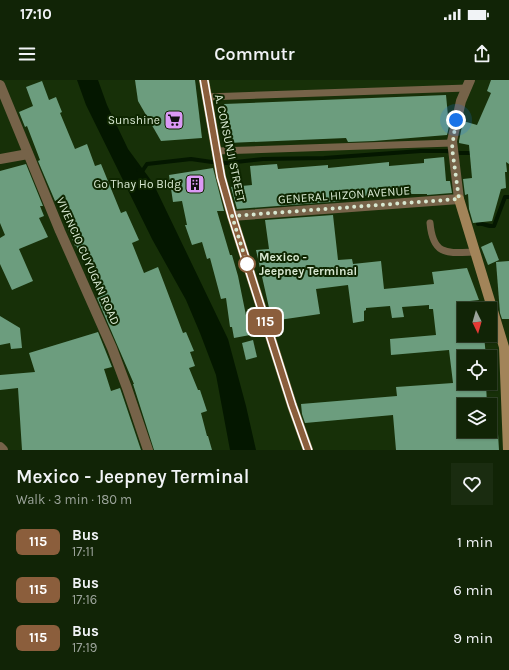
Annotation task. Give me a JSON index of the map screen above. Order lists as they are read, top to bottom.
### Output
{
  "streets": {
    "main road": ["A. CONSUNJI STREET"],
    "street": ["GENERAL HIZON AVENUE", "VIVENCIO CUYUGAN ROAD"]
  },
  "crossings": [
    ["A. CONSUNJI STREET", "GENERAL HIZON AVENUE"]
  ],
  "places": {
    "supermarket": ["Sunshine"],
    "building": ["Go Thay Ho Bldg"],
    "other": ["Mexico - Jeepney Terminal"]
  },
  "lines": ["bus line 115"],
  "north": "bottom",
  "page": {
    "status": "17:10",
    "header": "Commutr",
    "on_map": "115",
    "heading": ["Mexico - Jeepney Terminal", "Walk · 3 min · 180 m"],
    "list": [
      {
        "mark": "115",
        "name": "Bus",
        "note": "17:11",
        "value": "1 min"
      },
      {
        "mark": "115",
        "name": "Bus",
        "note": "17:16",
        "value": "6 min"
      },
      {
        "mark": "115",
        "name": "Bus",
        "note": "17:19",
        "value": "9 min"
      }
    ]
  }
}
